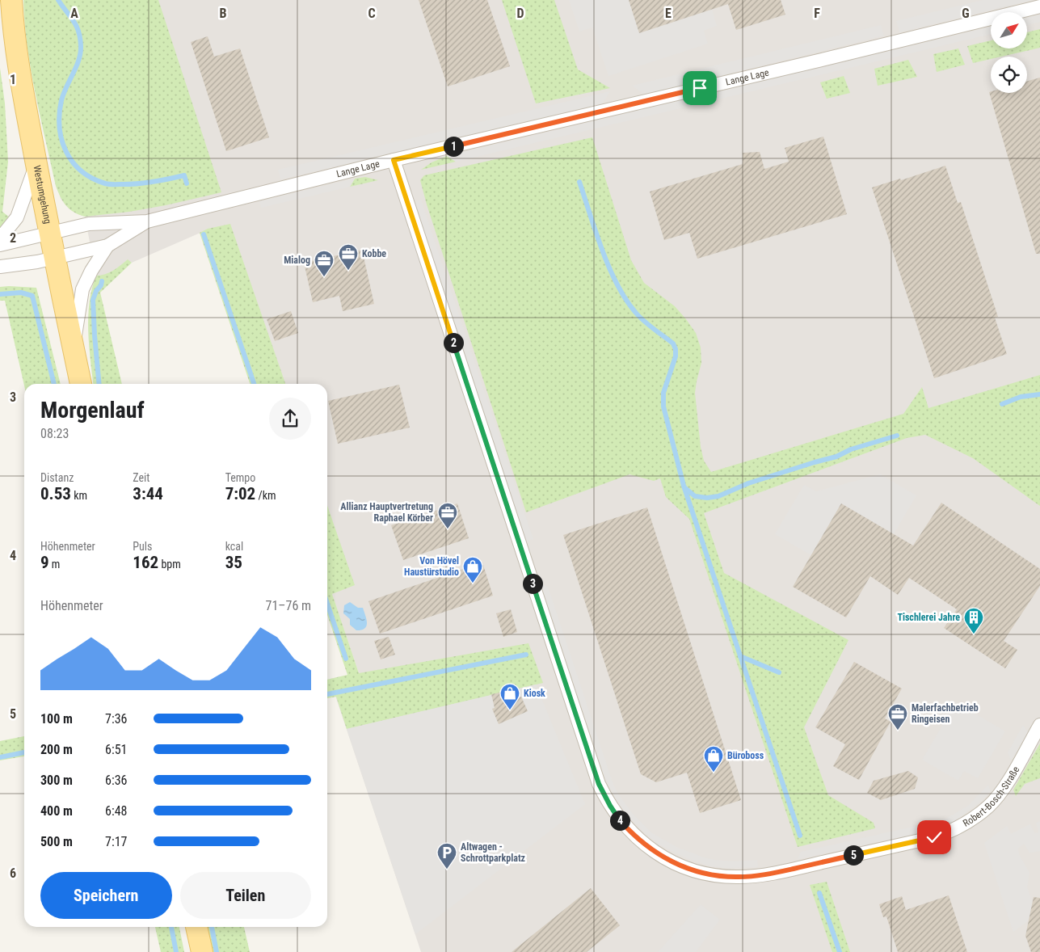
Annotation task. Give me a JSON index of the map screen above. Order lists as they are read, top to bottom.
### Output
{
  "streets": {
    "main road": ["Westumgehung"],
    "street": ["Lange Lage", "Robert-Bosch-Straße"]
  },
  "crossings": [
    ["Lange Lage", "Westumgehung"],
    ["Lange Lage", "Robert-Bosch-Straße"]
  ],
  "places": {
    "office": [
      "Kobbe",
      "Mialog",
      "Allianz Hauptvertretung Raphael Körber",
      "Malerfachbetrieb Ringeisen"
    ],
    "shop": ["Von Hövel Haustürstudio", "Kiosk", "Büroboss"],
    "building": ["Tischlerei Jahre"],
    "parking": ["Altwagen - Schrottparkplatz"]
  },
  "north": "top right",
  "page": {
    "pins": [
      "1",
      "2",
      "3",
      "4",
      "5"
    ],
    "heading": ["Morgenlauf", "08:23"],
    "stats": [
      ["Distanz", "0.53 km"],
      ["Zeit", "3:44"],
      ["Tempo", "7:02 /km"],
      ["Höhenmeter", "9 m"],
      ["Puls", "162 bpm"],
      ["kcal", "35"]
    ],
    "chart": ["Höhenmeter", "71–76 m"],
    "list": [
      {
        "name": "100 m",
        "note": "7:36"
      },
      {
        "name": "200 m",
        "note": "6:51"
      },
      {
        "name": "300 m",
        "note": "6:36"
      },
      {
        "name": "400 m",
        "note": "6:48"
      },
      {
        "name": "500 m",
        "note": "7:17"
      }
    ],
    "buttons": ["Speichern", "Teilen"]
  },
  "grid": {
    "columns": [
      "A",
      "B",
      "C",
      "D",
      "E",
      "F",
      "G"
    ],
    "rows": [
      "1",
      "2",
      "3",
      "4",
      "5",
      "6"
    ]
  }
}
